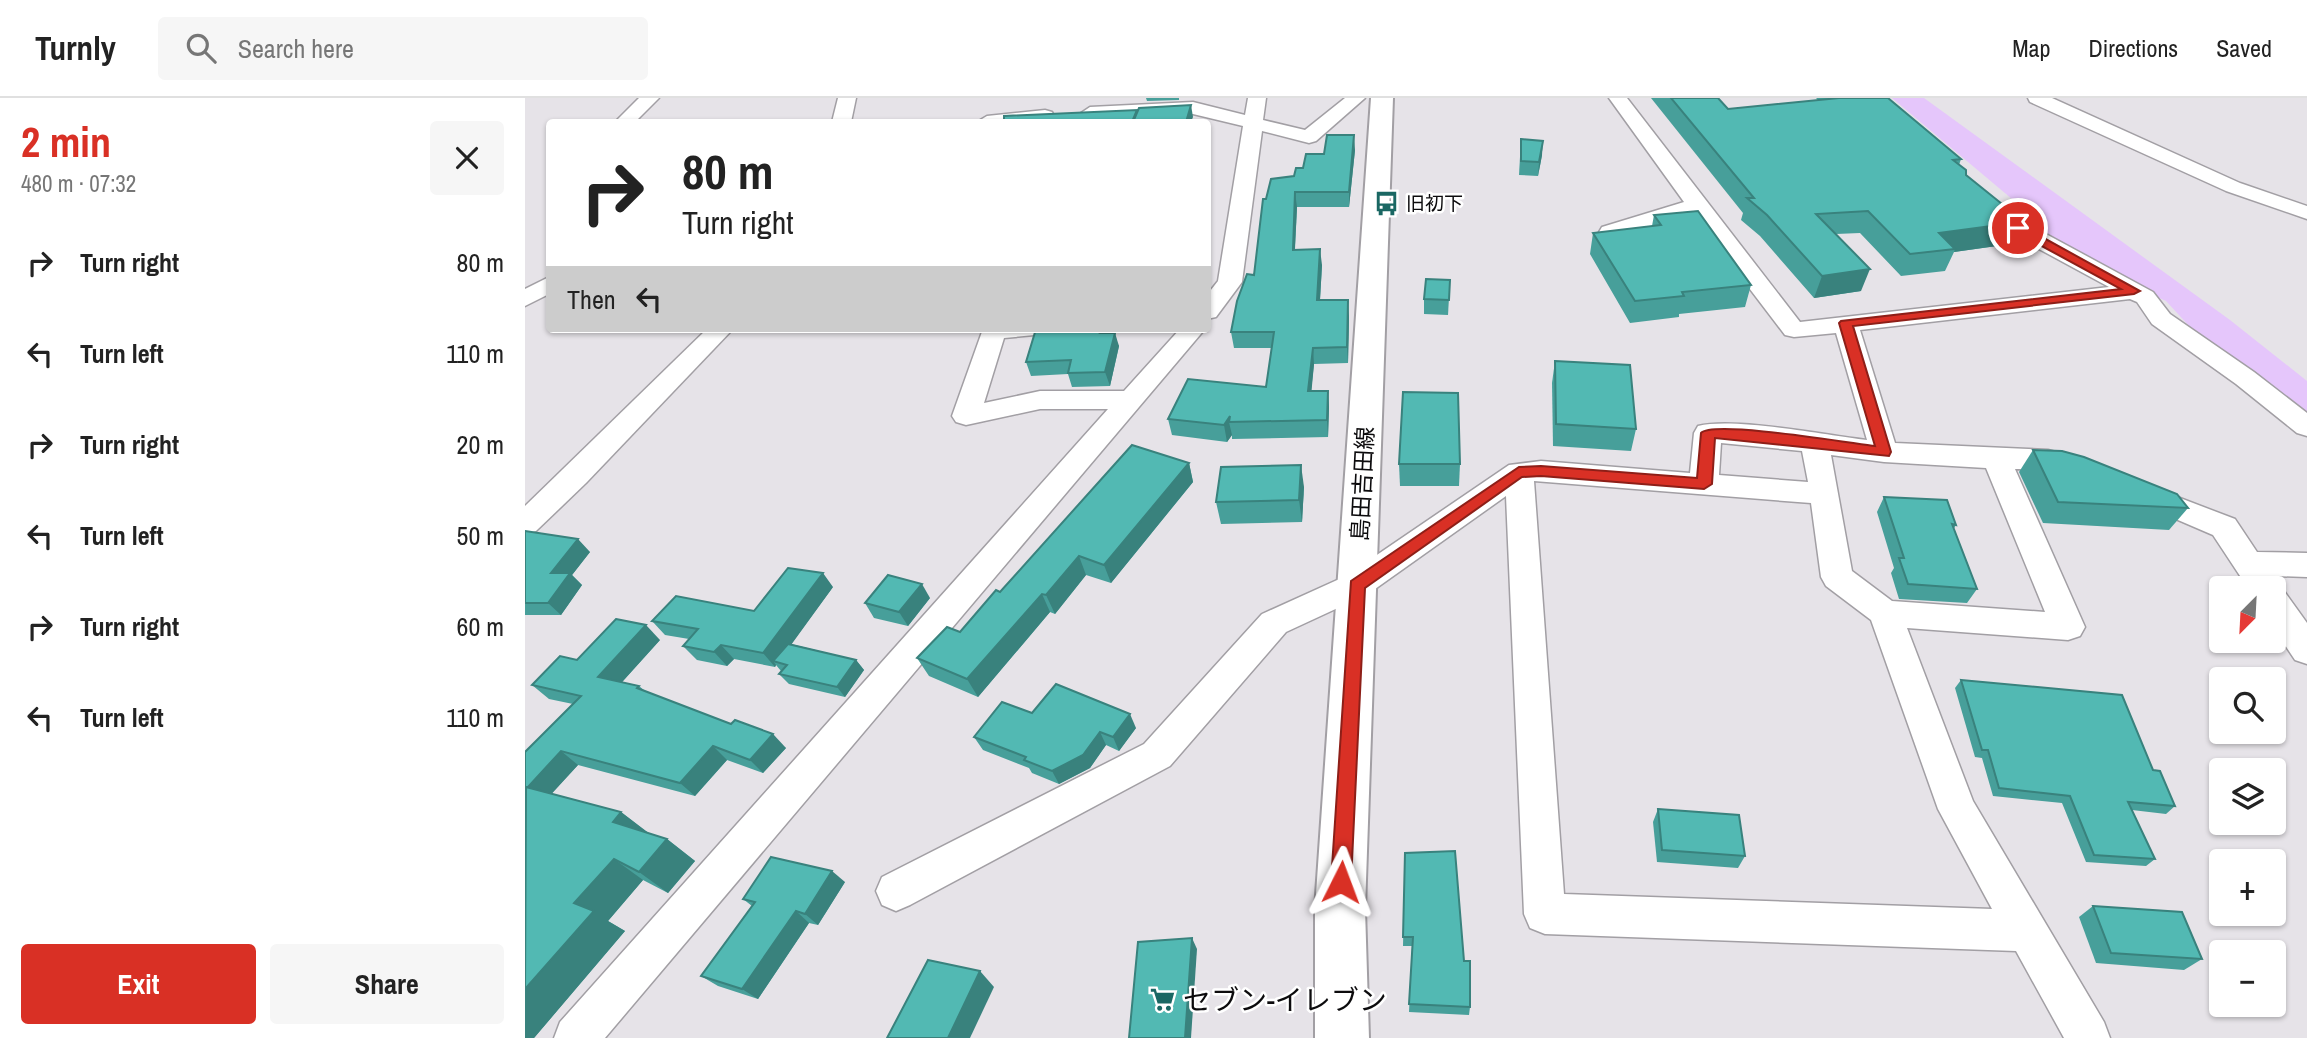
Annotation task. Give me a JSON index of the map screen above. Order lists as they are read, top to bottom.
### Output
{
  "streets": {
    "main road": ["島田吉田線"]
  },
  "places": {
    "bus stop": ["旧初下"],
    "supermarket": ["セブン-イレブン"]
  },
  "north": "bottom left",
  "page": {
    "header": "Turnly",
    "search": "Search here",
    "nav": ["Map", "Directions", "Saved"],
    "heading": ["2 min", "480 m · 07:32"],
    "turn": ["80 m", "Turn right"],
    "list": [
      {
        "name": "Turn right",
        "value": "80 m"
      },
      {
        "name": "Turn left",
        "value": "110 m"
      },
      {
        "name": "Turn right",
        "value": "20 m"
      },
      {
        "name": "Turn left",
        "value": "50 m"
      },
      {
        "name": "Turn right",
        "value": "60 m"
      },
      {
        "name": "Turn left",
        "value": "110 m"
      }
    ],
    "then": "Then",
    "map_buttons": ["+", "−"],
    "buttons": ["Exit", "Share"]
  }
}
